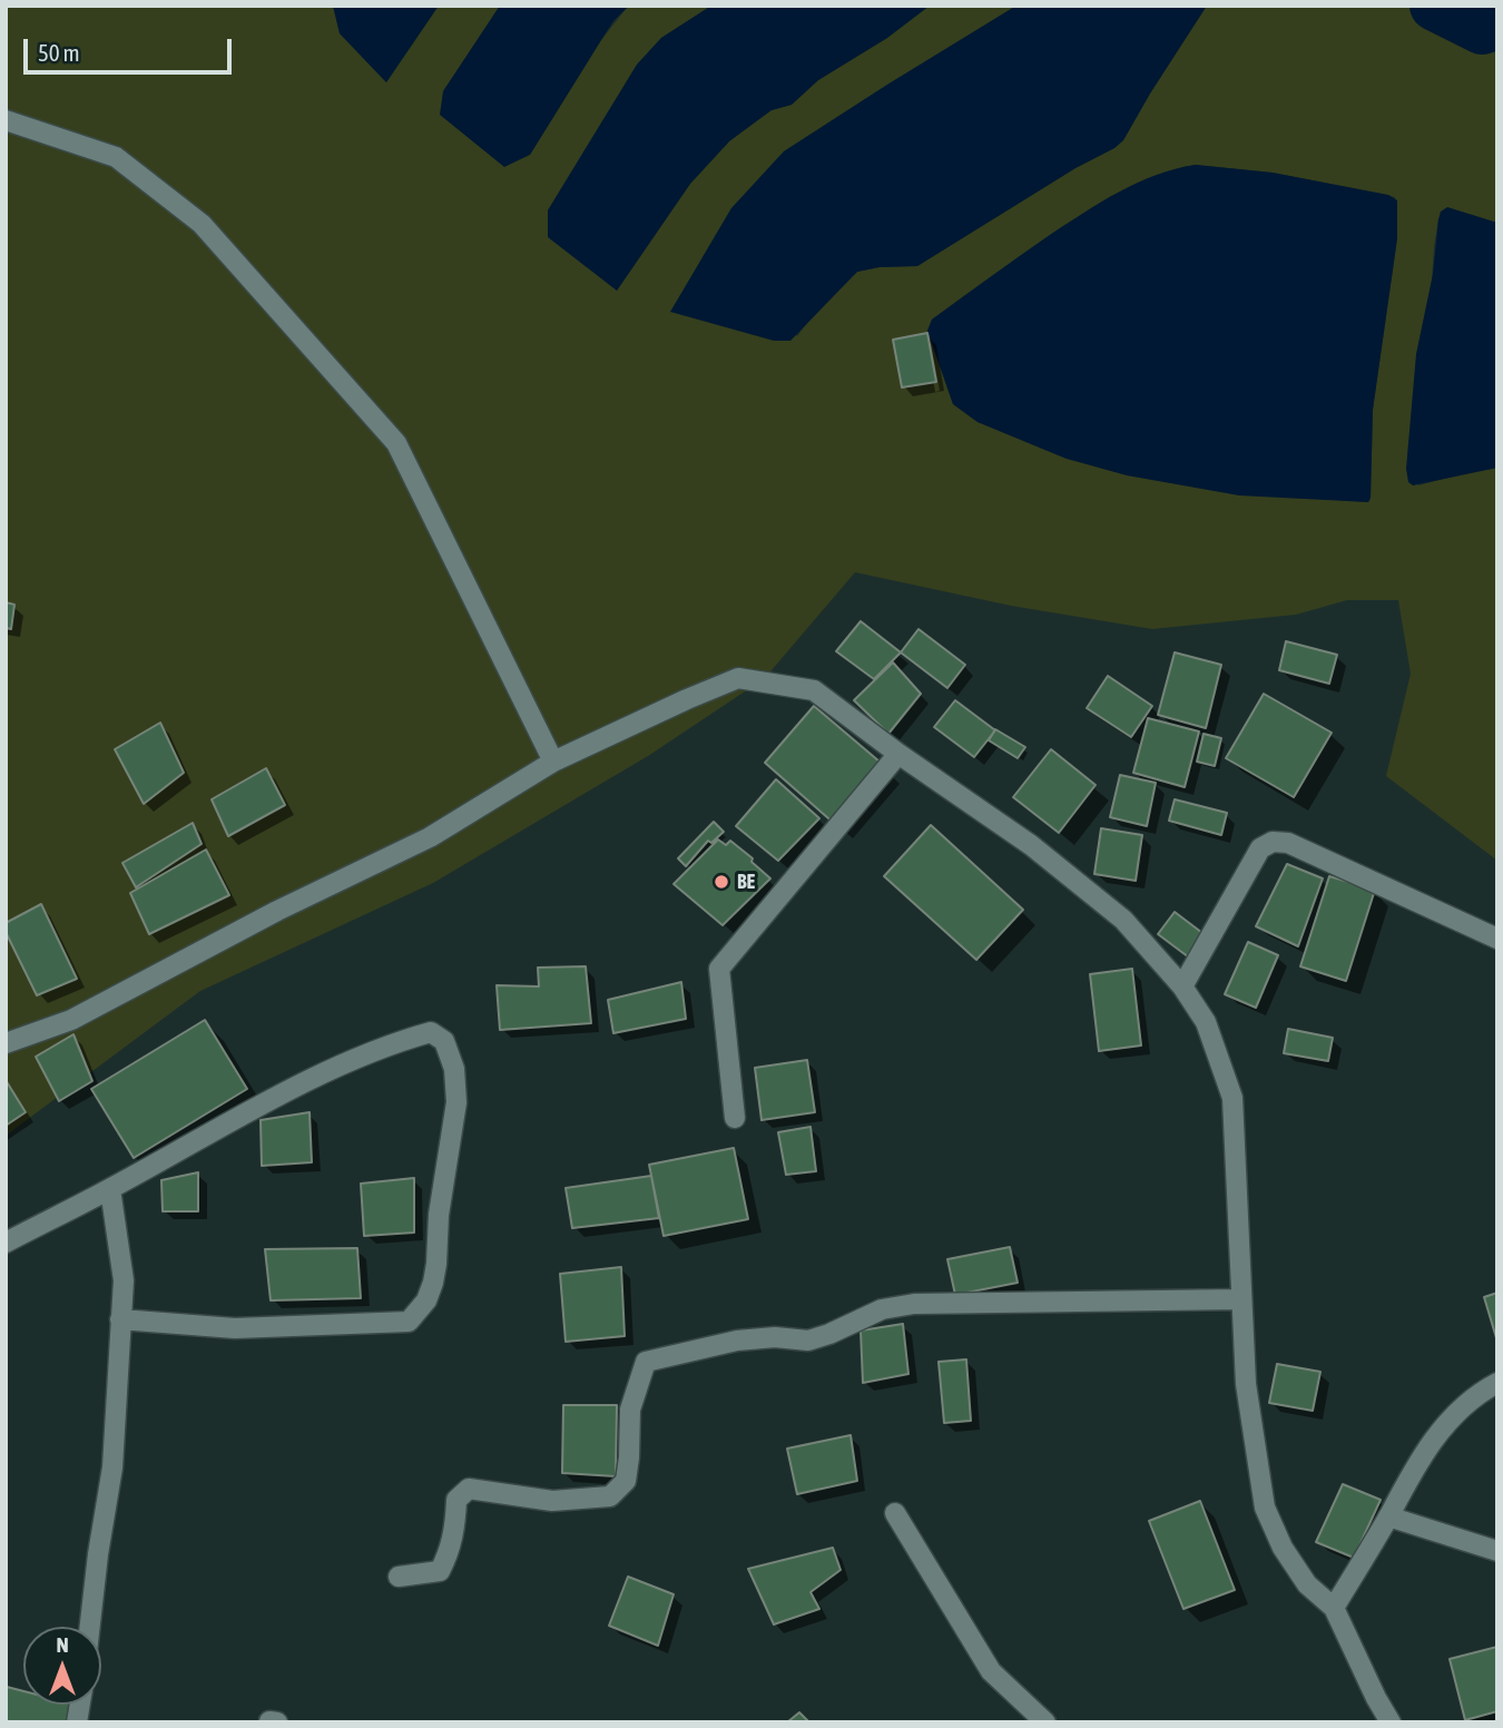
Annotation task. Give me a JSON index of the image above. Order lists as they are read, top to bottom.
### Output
{
  "places": ["BE"],
  "scale_bar": "50 m",
  "north": "top"
}
